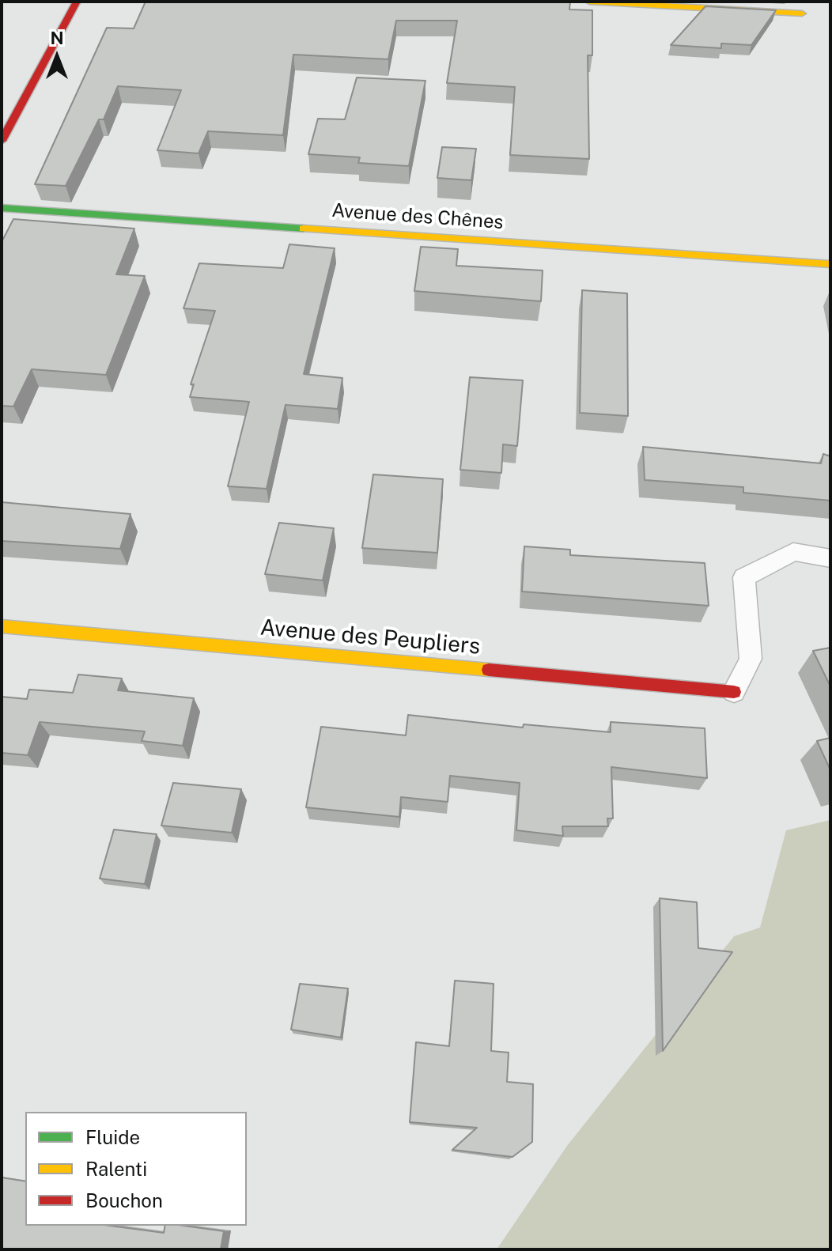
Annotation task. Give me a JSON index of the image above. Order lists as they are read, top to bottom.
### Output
{
  "streets": {
    "street": ["Avenue des Chênes", "Avenue des Peupliers"]
  },
  "legend": ["Fluide", "Ralenti", "Bouchon"],
  "north": "top"
}
